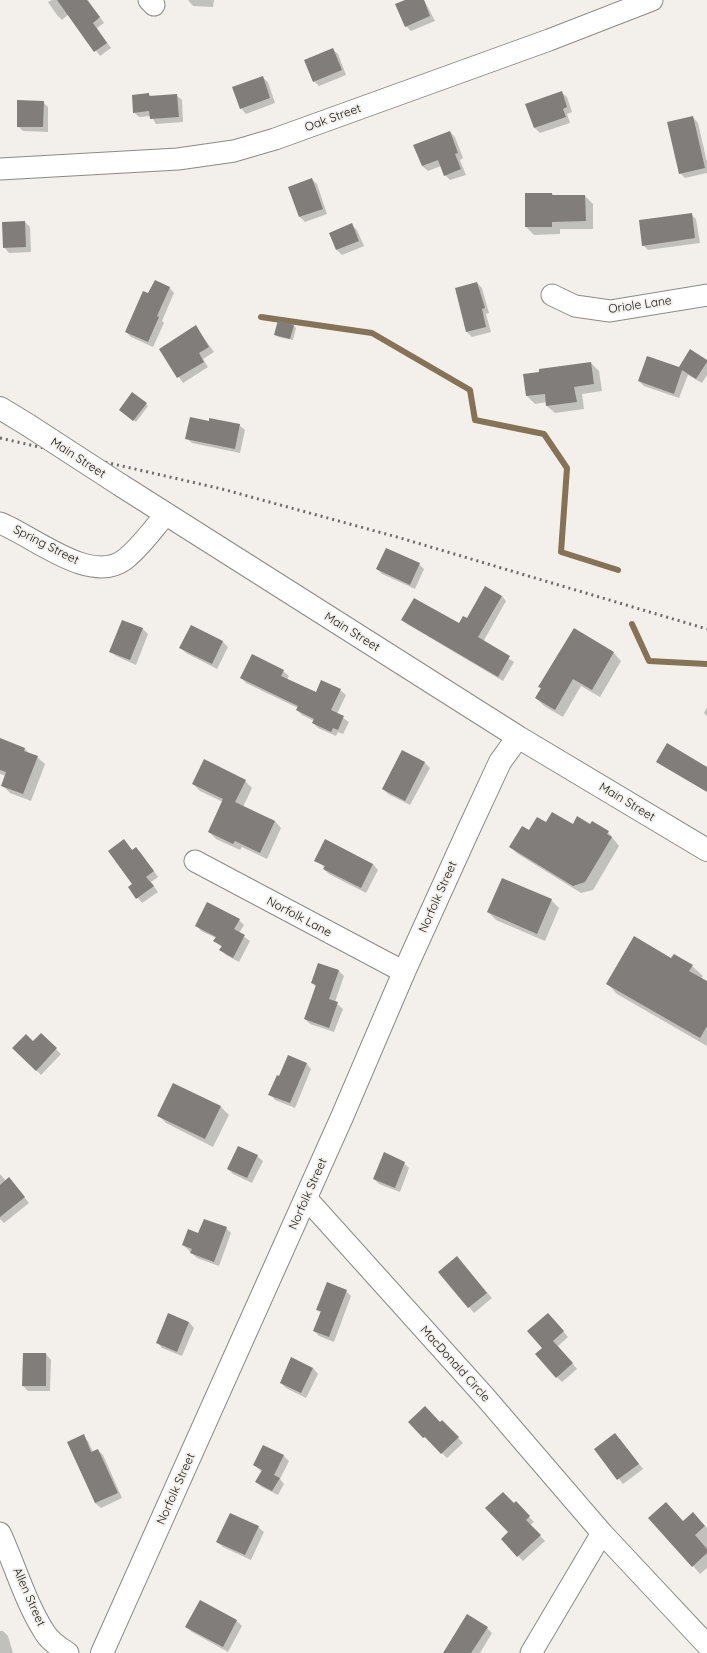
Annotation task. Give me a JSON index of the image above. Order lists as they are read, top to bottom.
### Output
{
  "streets": {
    "main road": ["Main Street", "Norfolk Street"],
    "street": [
      "Oak Street",
      "Oriole Lane",
      "Spring Street",
      "Norfolk Lane",
      "MacDonald Circle",
      "Allen Street"
    ]
  },
  "crossings": [
    ["Main Street", "Spring Street"],
    ["Main Street", "Norfolk Street"],
    ["Norfolk Street", "Norfolk Lane"],
    ["Norfolk Street", "MacDonald Circle"]
  ]
}
